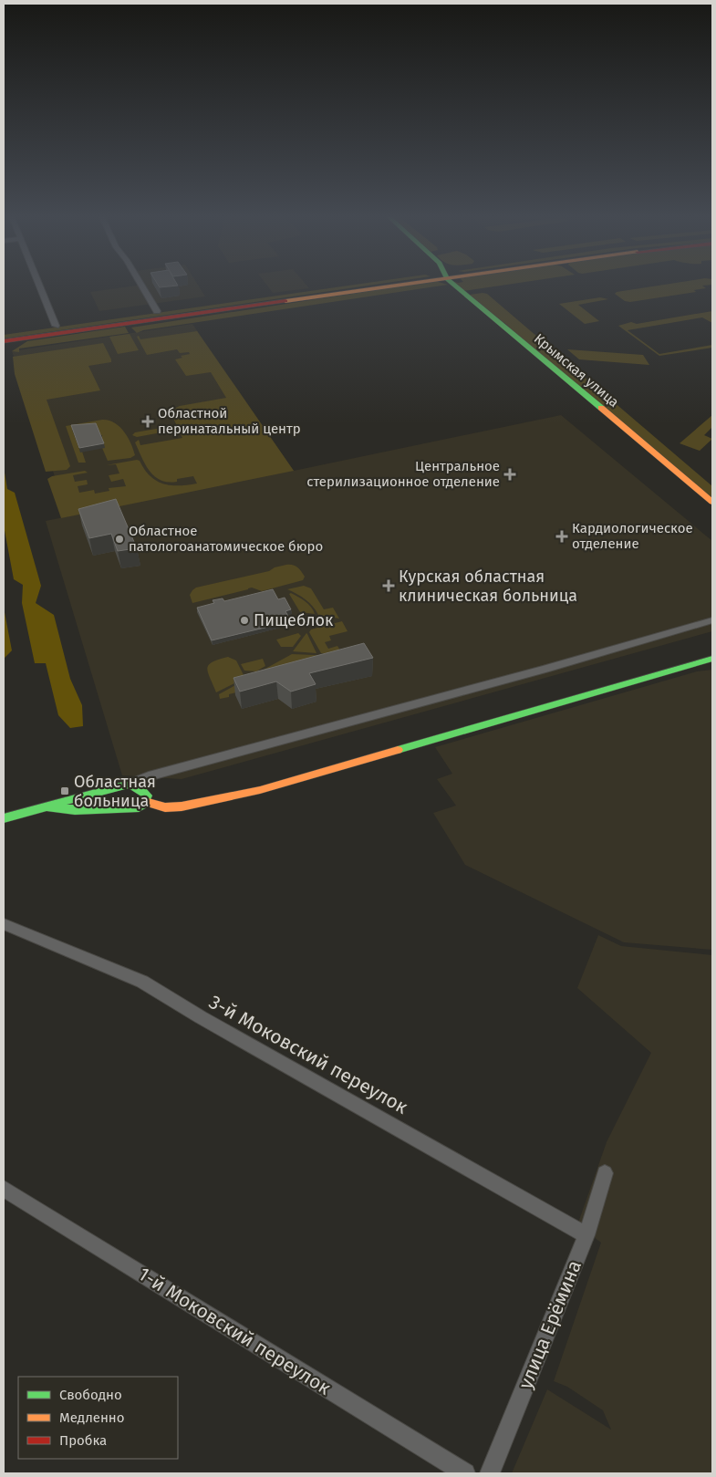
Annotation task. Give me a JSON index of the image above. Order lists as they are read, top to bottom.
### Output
{
  "streets": {
    "main road": ["Крымская улица"],
    "street": ["3-й Моковский переулок", "улица Ерёмина", "1-й Моковский переулок"]
  },
  "crossings": [
    ["3-й Моковский переулок", "улица Ерёмина"]
  ],
  "places": {
    "health": [
      "Областной перинатальный центр",
      "Центральное стерилизационное отделение",
      "Кардиологическое отделение",
      "Курская областная клиническая больница"
    ],
    "other": ["Областное патологоанатомическое бюро", "Пищеблок"],
    "transit": ["Областная больница"]
  },
  "legend": ["Свободно", "Медленно", "Пробка"]
}
